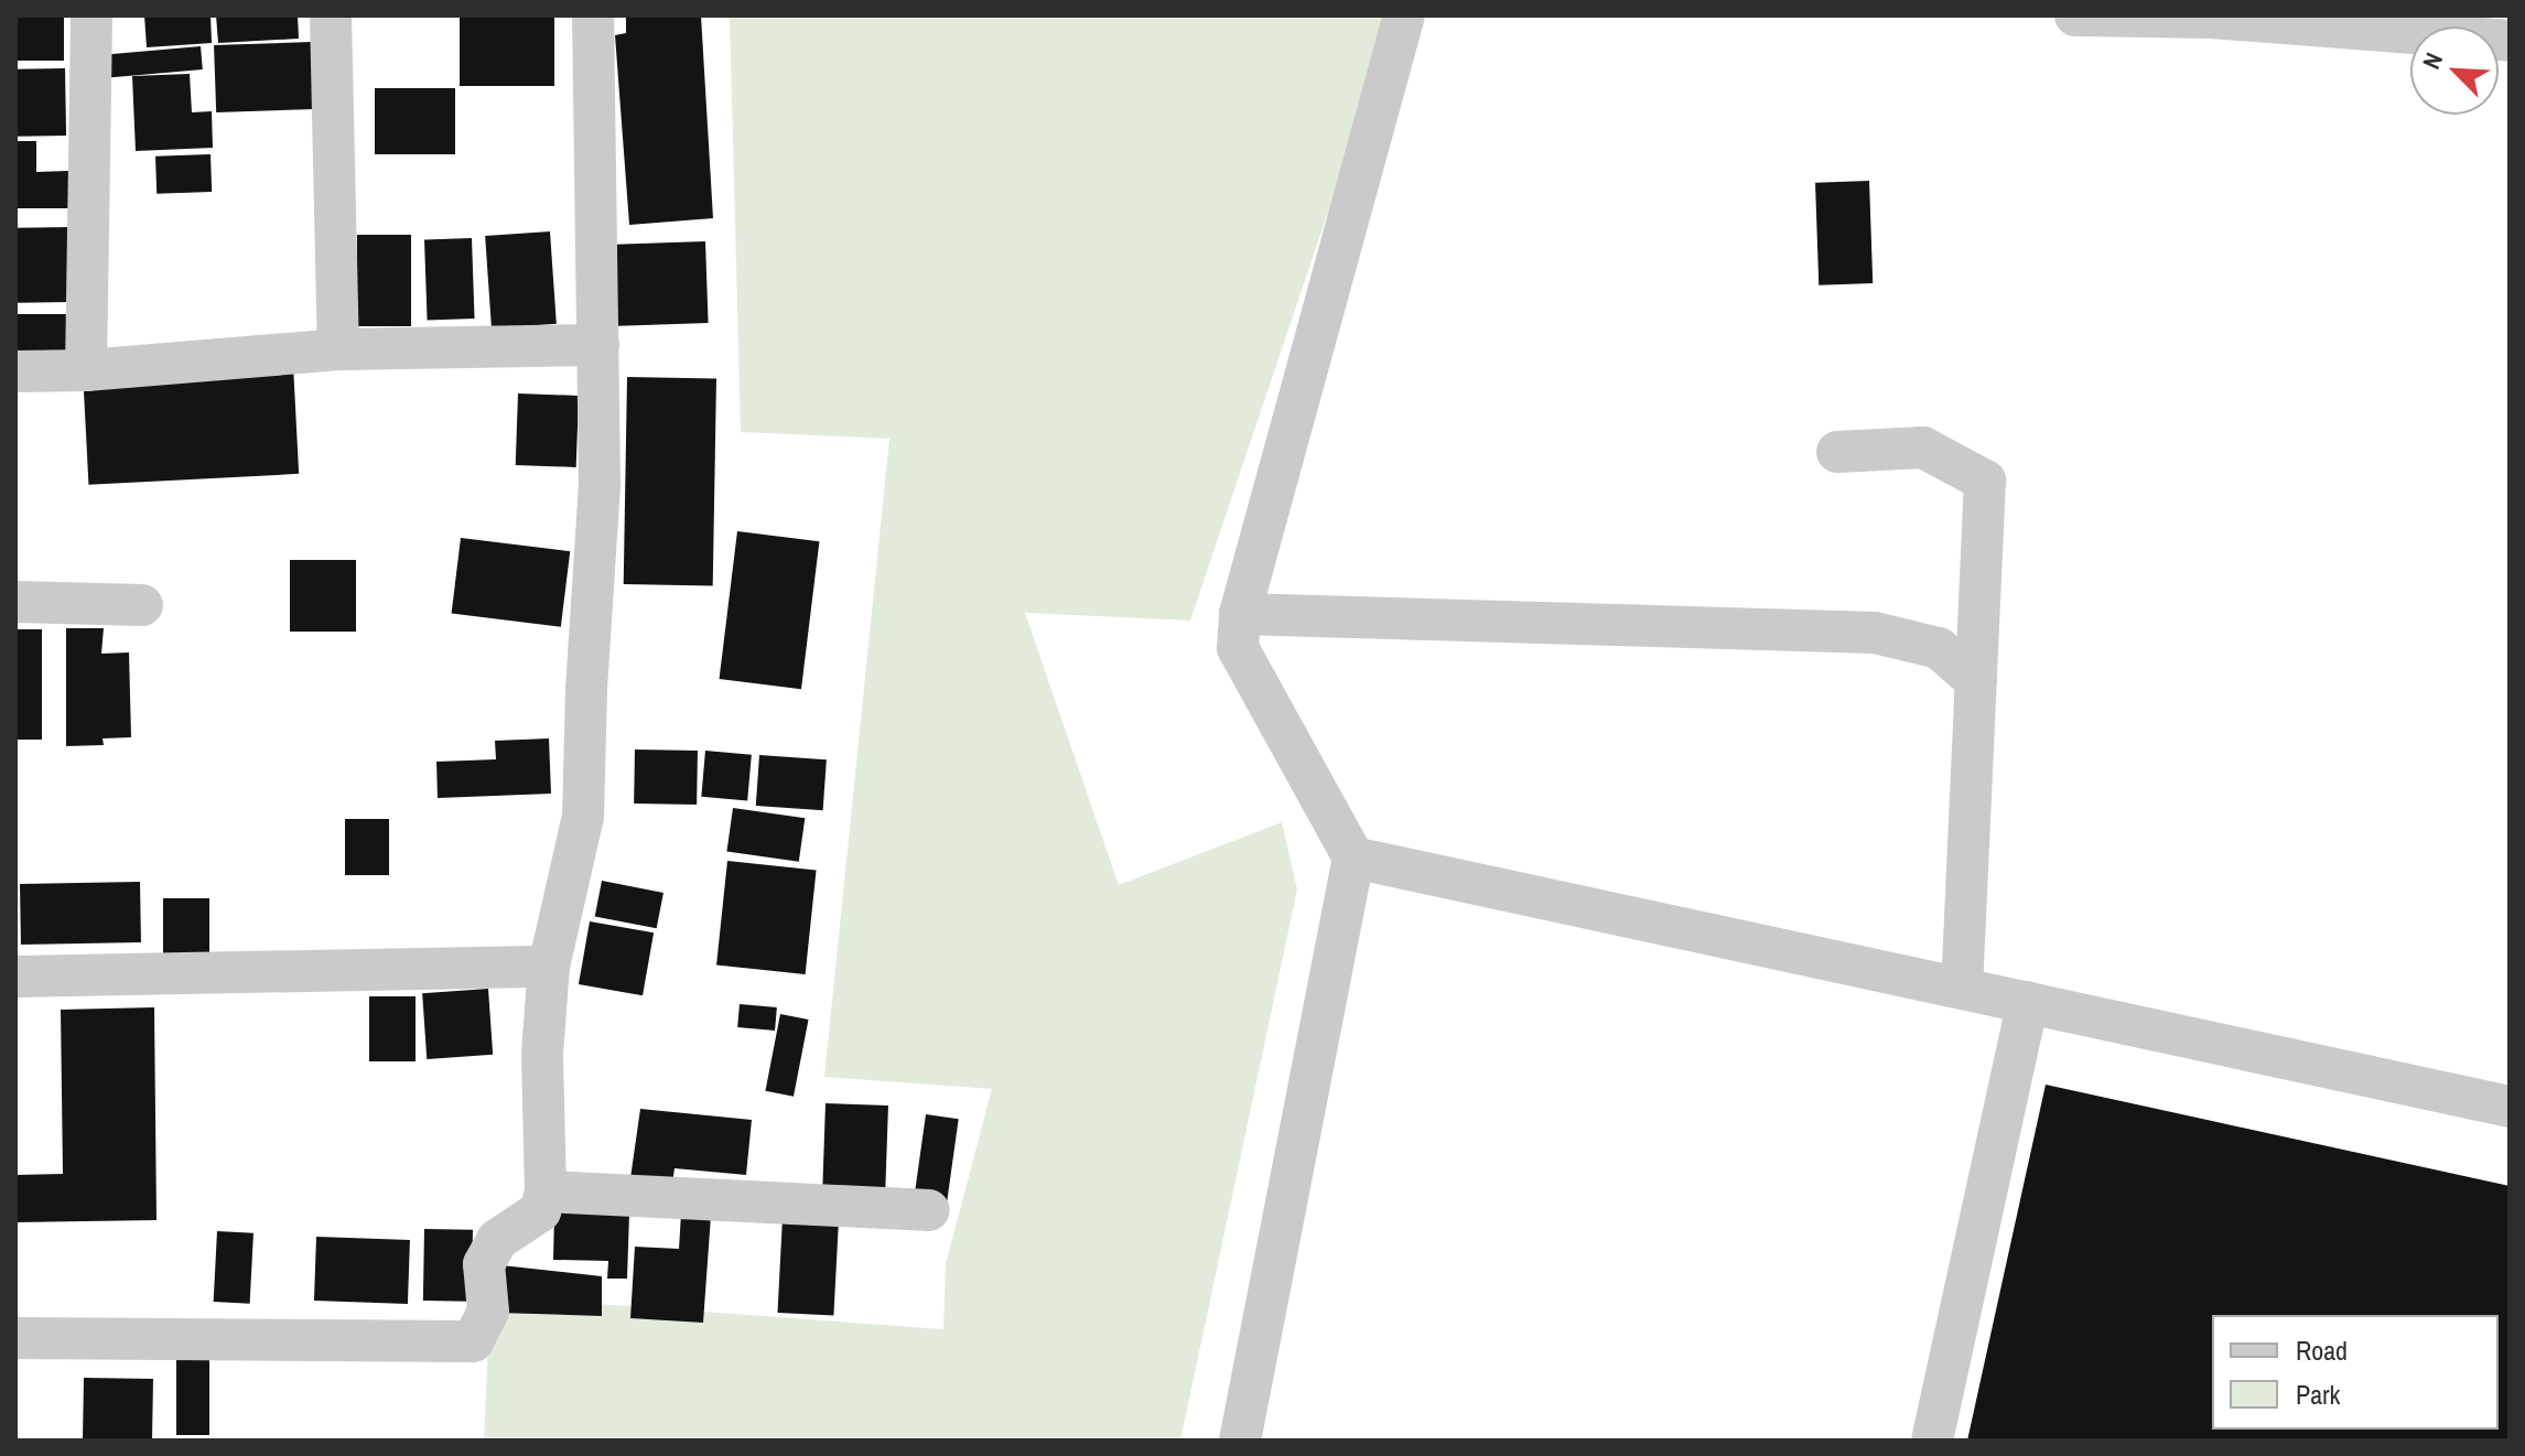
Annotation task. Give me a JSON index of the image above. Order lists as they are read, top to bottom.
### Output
{
  "legend": ["Road", "Park"],
  "north": "top left"
}
